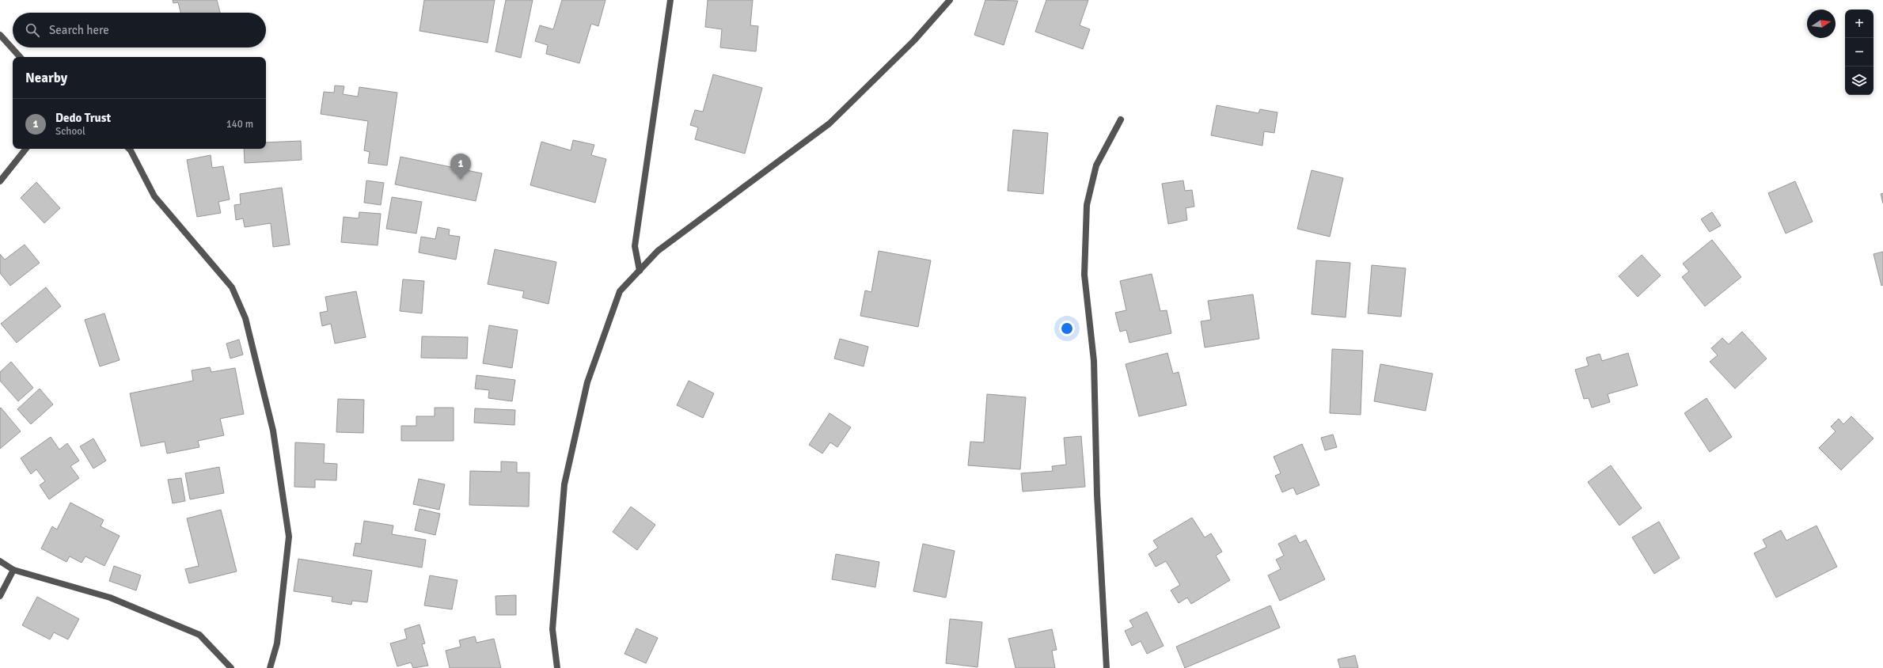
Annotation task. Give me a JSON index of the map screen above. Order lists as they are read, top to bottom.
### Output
{
  "north": "right",
  "page": {
    "map_buttons": ["+", "−"],
    "search": "Search here",
    "heading": "Nearby",
    "list": [
      {
        "mark": "1",
        "name": "Dedo Trust",
        "note": "School",
        "value": "140 m"
      }
    ],
    "pins": "1"
  }
}
